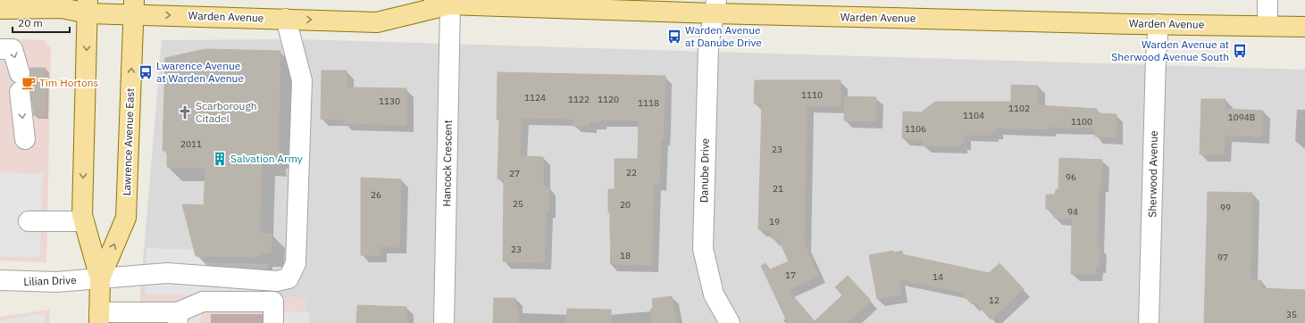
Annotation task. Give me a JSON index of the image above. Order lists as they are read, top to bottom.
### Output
{
  "streets": {
    "main road": ["Warden Avenue", "Lawrence Avenue East"],
    "street": [
      "Hancock Crescent",
      "Danube Drive",
      "Sherwood Avenue",
      "Lilian Drive"
    ]
  },
  "crossings": [
    ["Warden Avenue", "Lawrence Avenue East"],
    ["Warden Avenue", "Hancock Crescent"],
    ["Warden Avenue", "Danube Drive"],
    ["Warden Avenue", "Sherwood Avenue"],
    ["Warden Avenue", "Lilian Drive"],
    ["Lawrence Avenue East", "Lilian Drive"]
  ],
  "places": {
    "bus stop": ["Warden Avenue at Danube Drive", "Warden Avenue at Sherwood Avenue South", "Lwarence Avenue at Warden Avenue"],
    "cafe": ["Tim Hortons"],
    "church": ["Scarborough Citadel"],
    "building": ["Salvation Army"]
  },
  "house_numbers": [
    "1110",
    "1124",
    "1122",
    "1120",
    "1130",
    "1118",
    "1102",
    "1104",
    "1094B",
    "1100",
    "1106",
    "2011",
    "23",
    "22",
    "27",
    "96",
    "21",
    "26",
    "25",
    "20",
    "99",
    "94",
    "19",
    "23",
    "18",
    "97",
    "17",
    "14",
    "12",
    "35"
  ],
  "scale_bar": "20 m"
}
